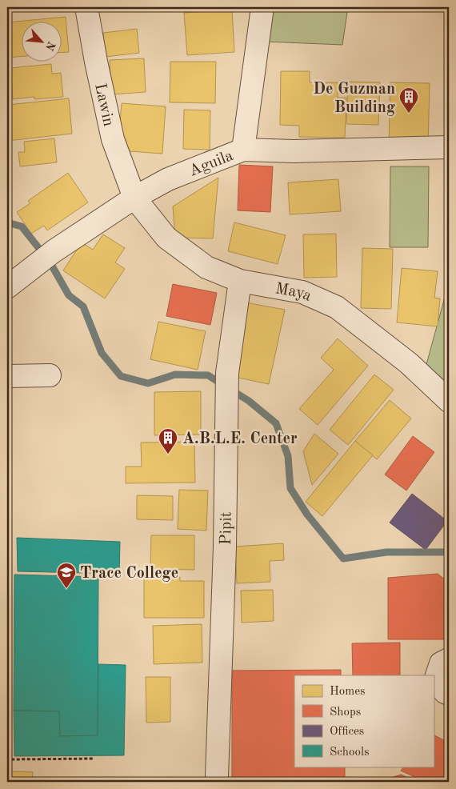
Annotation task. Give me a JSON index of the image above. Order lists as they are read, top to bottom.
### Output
{
  "streets": {
    "street": [
      "Lawin",
      "Aguila",
      "Maya",
      "Pipit"
    ]
  },
  "crossings": [
    ["Lawin", "Aguila"],
    ["Lawin", "Maya"],
    ["Aguila", "Maya"],
    ["Maya", "Pipit"]
  ],
  "places": {
    "building": ["De Guzman Building", "A.B.L.E. Center"],
    "school or university": ["Trace College"]
  },
  "legend": [
    "Homes",
    "Shops",
    "Offices",
    "Schools"
  ],
  "north": "bottom right"
}
